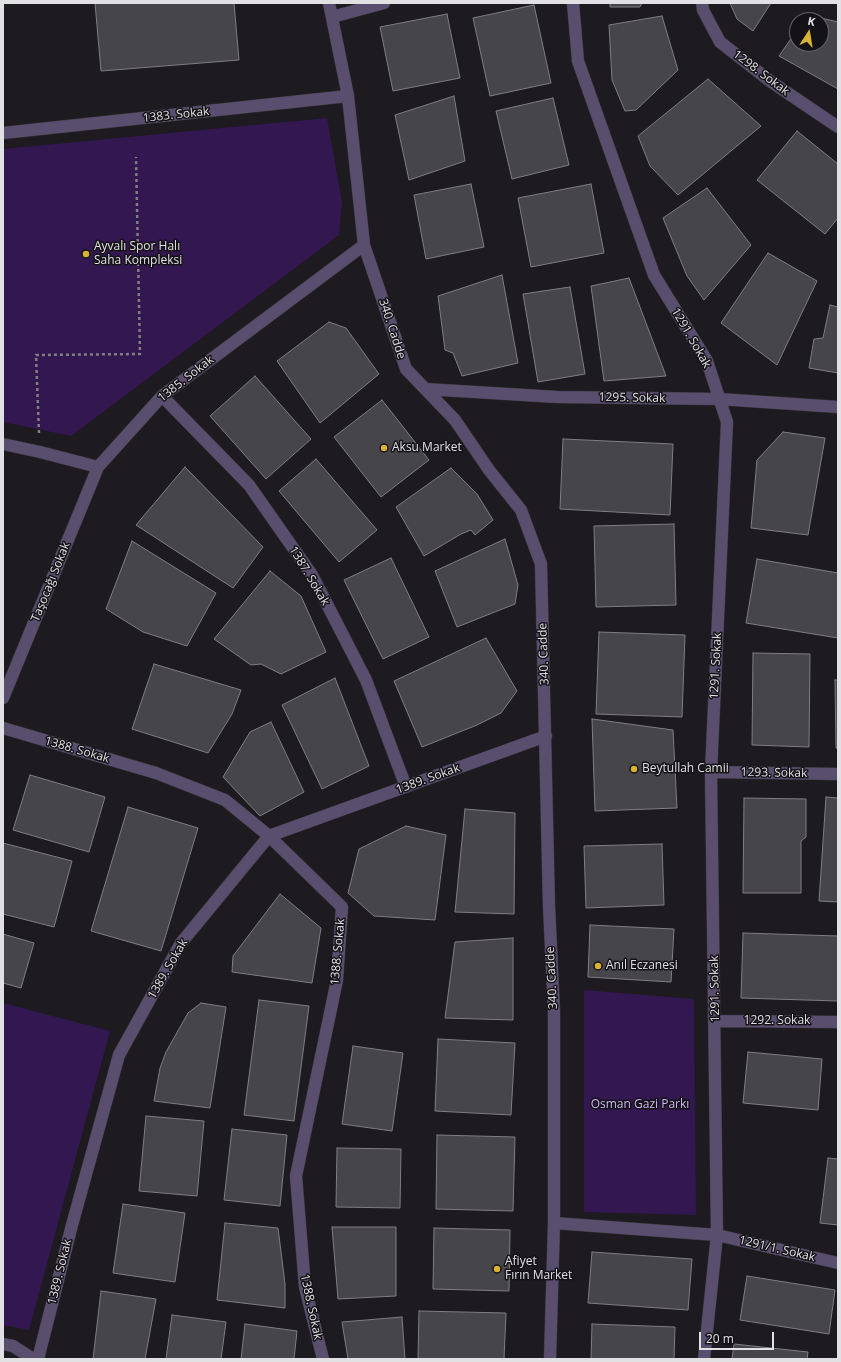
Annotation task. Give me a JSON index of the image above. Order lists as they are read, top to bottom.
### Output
{
  "streets": {
    "street": [
      "1298. Sokak",
      "1383. Sokak",
      "340. Cadde",
      "1291. Sokak",
      "1385. Sokak",
      "1295. Sokak",
      "1387. Sokak",
      "Taşocağı Sokak",
      "1388. Sokak",
      "1293. Sokak",
      "1389. Sokak",
      "1292. Sokak",
      "1291/1. Sokak"
    ]
  },
  "crossings": [
    ["1383. Sokak", "340. Cadde"],
    ["340. Cadde", "1385. Sokak"],
    ["340. Cadde", "1295. Sokak"],
    ["340. Cadde", "1389. Sokak"],
    ["340. Cadde", "1291/1. Sokak"],
    ["1291. Sokak", "1295. Sokak"],
    ["1291. Sokak", "1293. Sokak"],
    ["1291. Sokak", "1292. Sokak"],
    ["1291. Sokak", "1291/1. Sokak"],
    ["1385. Sokak", "1387. Sokak"],
    ["1385. Sokak", "Taşocağı Sokak"],
    ["1387. Sokak", "1389. Sokak"],
    ["1388. Sokak", "1389. Sokak"]
  ],
  "parks": ["Osman Gazi Parkı"],
  "places": [
    "Ayvalı Spor Halı Saha Kompleksi",
    "Aksu Market",
    "Beytullah Camii",
    "Anıl Eczanesi",
    "Afiyet Fırın Market"
  ],
  "scale_bar": "20 m",
  "north": "top"
}
